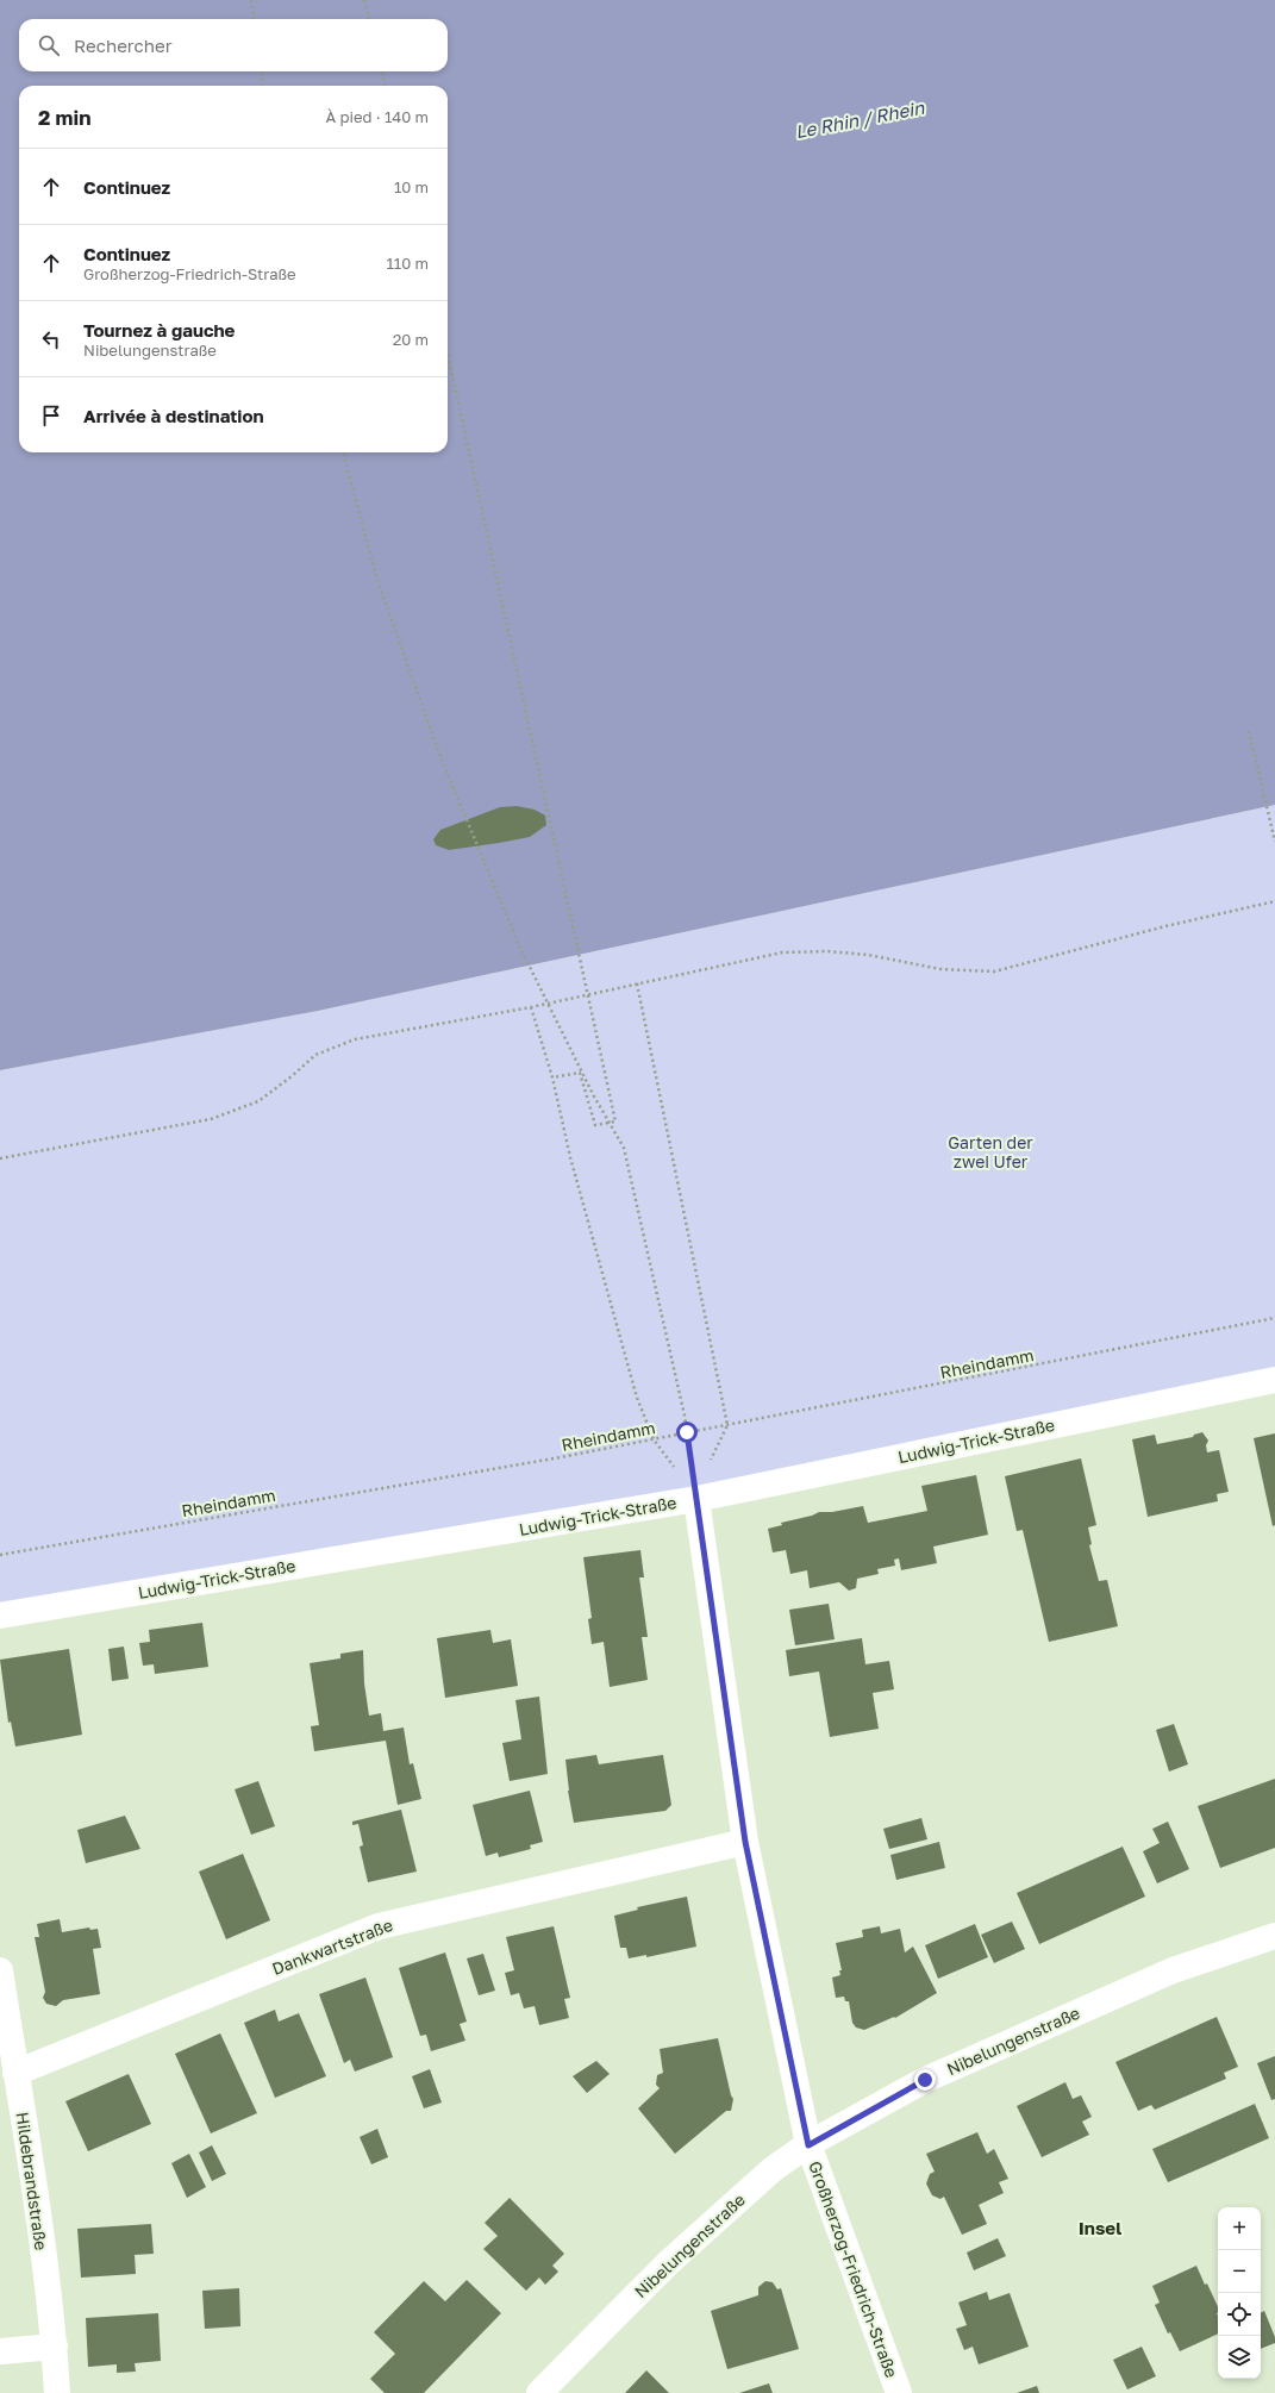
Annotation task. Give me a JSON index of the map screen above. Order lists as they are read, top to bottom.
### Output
{
  "streets": {
    "street": [
      "Ludwig-Trick-Straße",
      "Dankwartstraße",
      "Nibelungenstraße",
      "Hildebrandstraße",
      "Großherzog-Friedrich-Straße"
    ],
    "path": ["Rheindamm"]
  },
  "crossings": [
    ["Ludwig-Trick-Straße", "Großherzog-Friedrich-Straße"],
    ["Dankwartstraße", "Hildebrandstraße"],
    ["Dankwartstraße", "Großherzog-Friedrich-Straße"],
    ["Nibelungenstraße", "Großherzog-Friedrich-Straße"]
  ],
  "districts": ["Insel"],
  "water": ["Le Rhin / Rhein"],
  "parks": ["Garten der zwei Ufer"],
  "page": {
    "search": "Rechercher",
    "heading": ["2 min", "À pied · 140 m"],
    "list": [
      ["Continuez", "10 m"],
      ["Continuez", "Großherzog-Friedrich-Straße", "110 m"],
      ["Tournez à gauche", "Nibelungenstraße", "20 m"],
      "Arrivée à destination"
    ],
    "map_buttons": ["+", "−"]
  }
}
